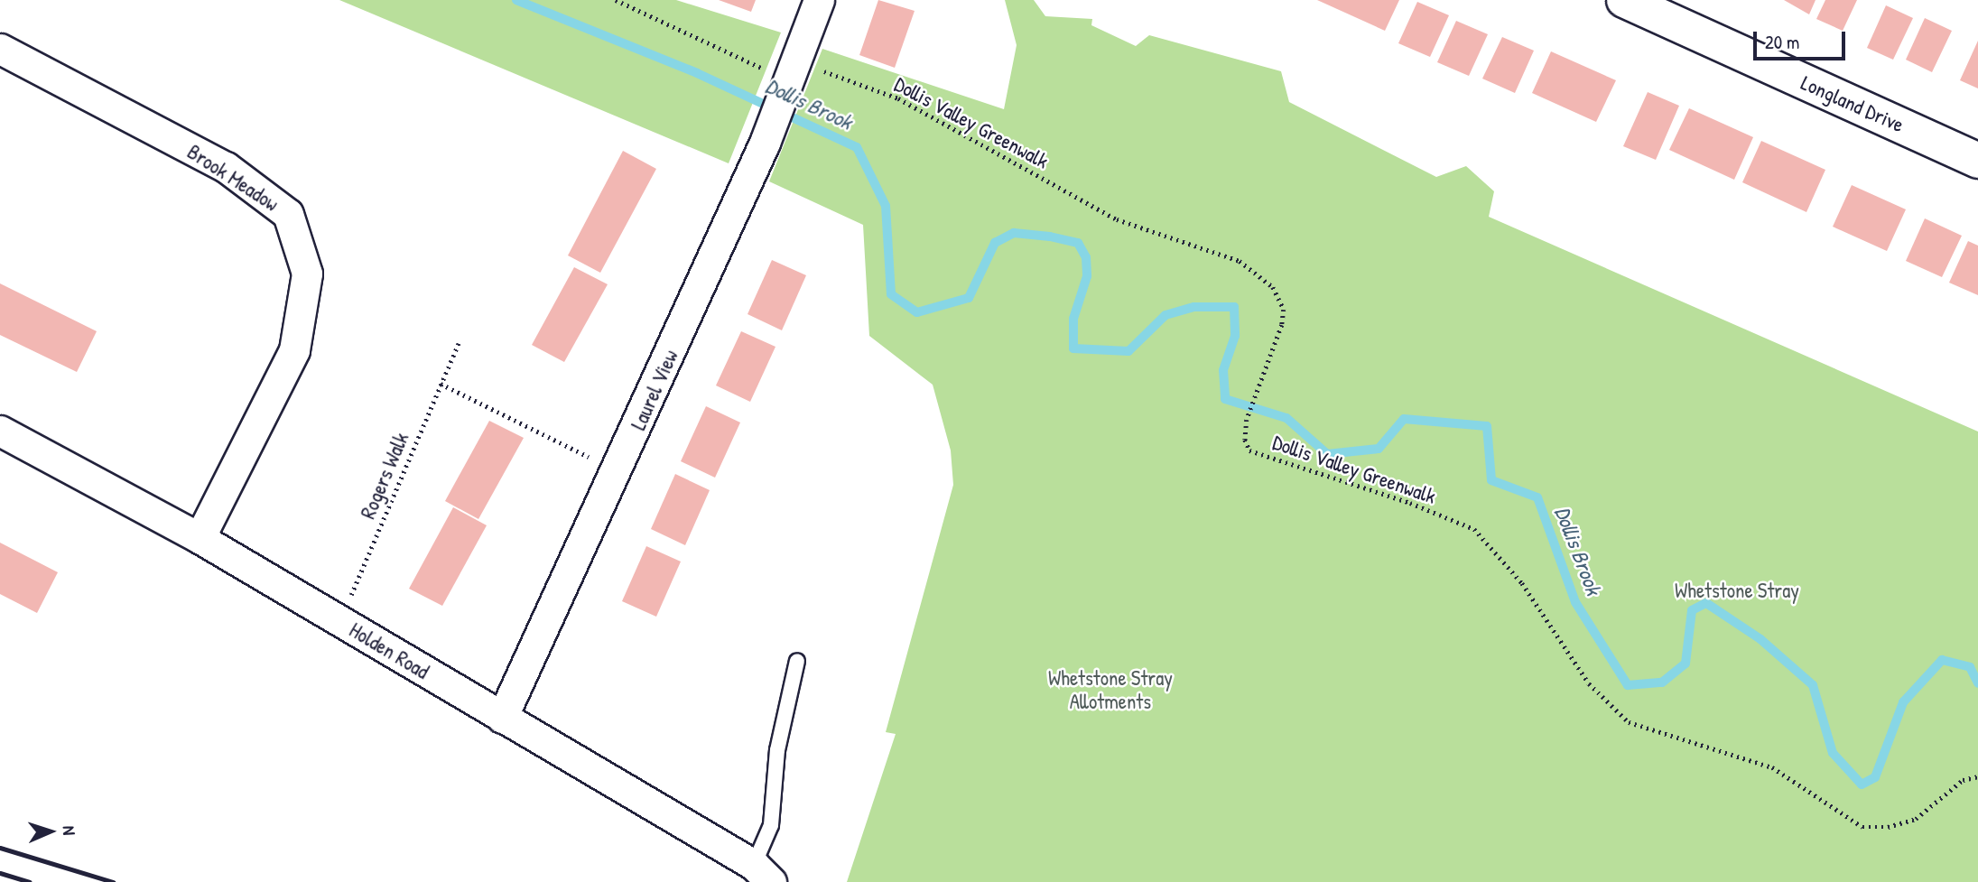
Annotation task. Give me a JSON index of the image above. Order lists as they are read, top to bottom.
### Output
{
  "streets": {
    "street": [
      "Longland Drive",
      "Brook Meadow",
      "Laurel View",
      "Holden Road"
    ],
    "path": ["Dollis Valley Greenwalk", "Rogers Walk"]
  },
  "crossings": [
    ["Dollis Valley Greenwalk", "Laurel View"],
    ["Brook Meadow", "Holden Road"],
    ["Laurel View", "Holden Road"],
    ["Rogers Walk", "Holden Road"]
  ],
  "water": ["Dollis Brook"],
  "parks": ["Whetstone Stray", "Whetstone Stray Allotments"],
  "scale_bar": "20 m",
  "north": "right"
}
